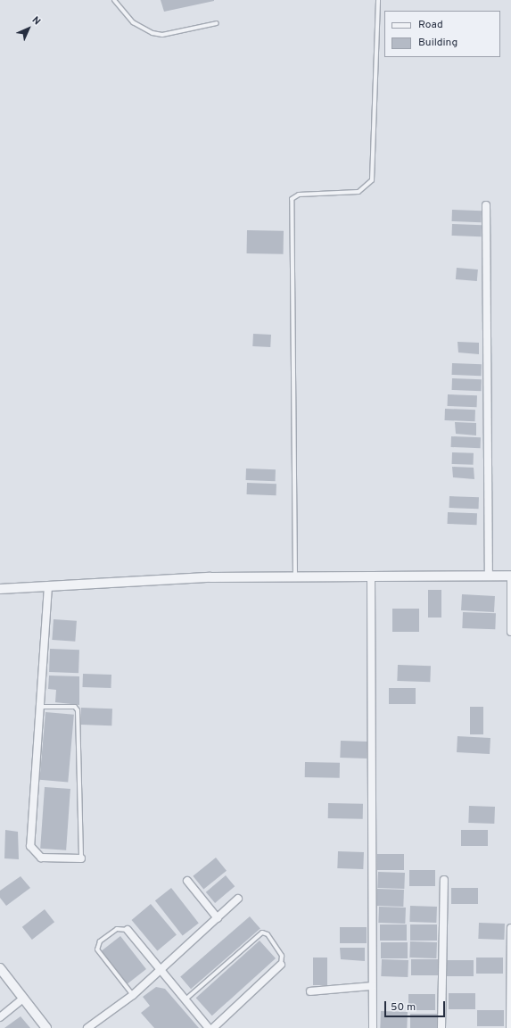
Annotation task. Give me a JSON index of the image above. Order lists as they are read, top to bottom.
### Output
{
  "legend": ["Road", "Building"],
  "scale_bar": "50 m",
  "north": "top right"
}
